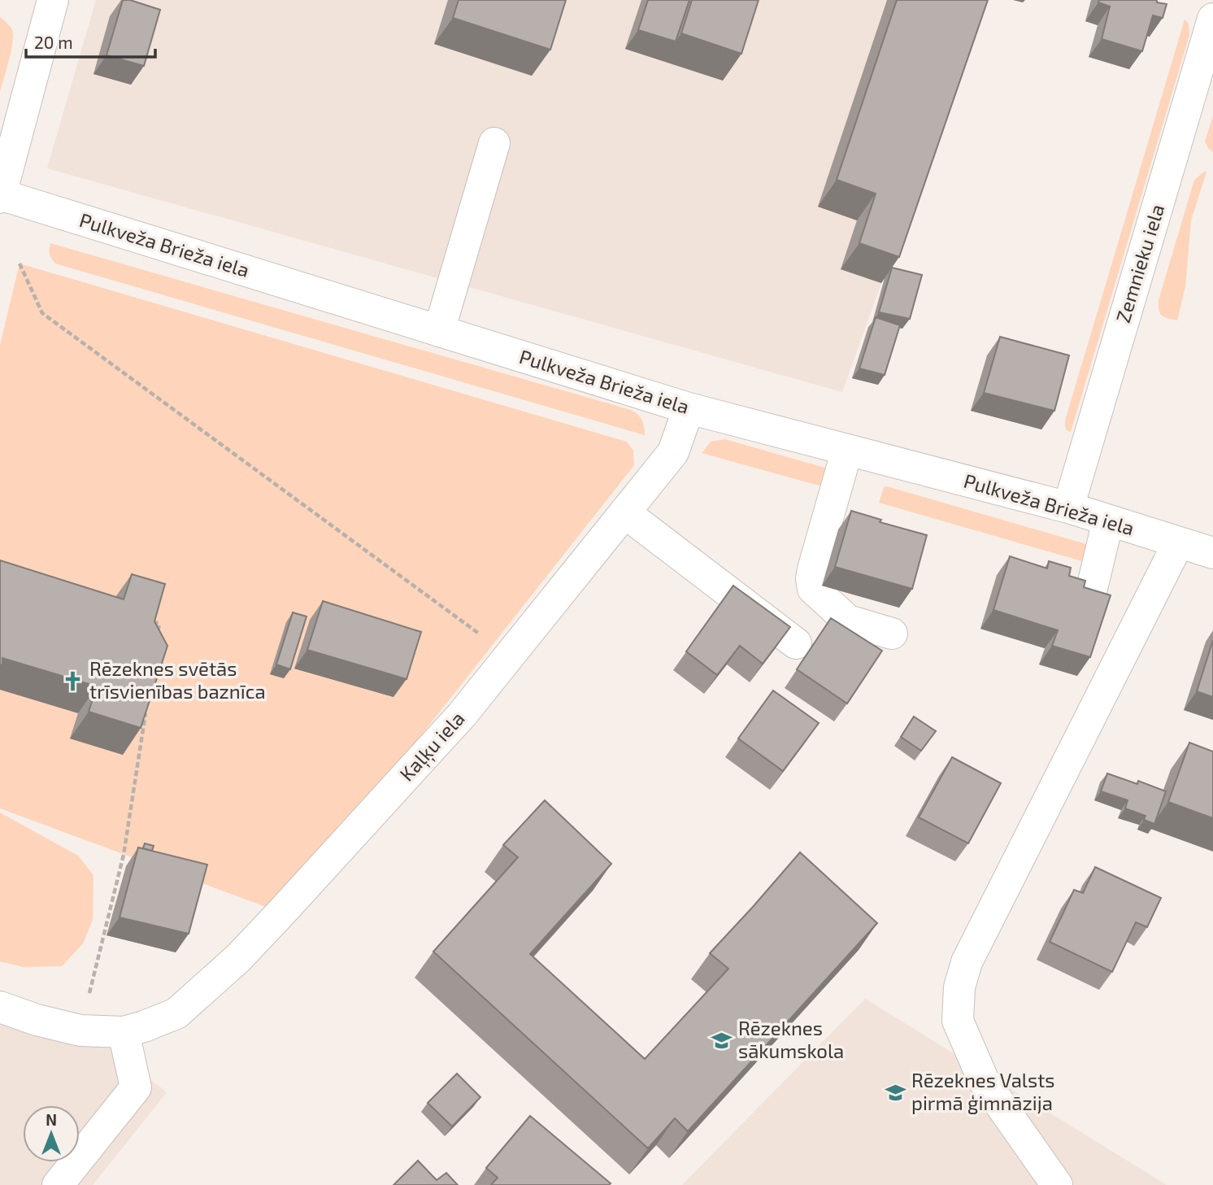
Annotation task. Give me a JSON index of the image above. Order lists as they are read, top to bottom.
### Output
{
  "streets": {
    "street": ["Pulkveža Brieža iela", "Zemnieku iela", "Kaļķu iela"]
  },
  "crossings": [
    ["Pulkveža Brieža iela", "Zemnieku iela"],
    ["Pulkveža Brieža iela", "Kaļķu iela"]
  ],
  "places": {
    "church": ["Rēzeknes svētās trīsvienības baznīca"],
    "school or university": ["Rēzeknes sākumskola", "Rēzeknes Valsts pirmā ģimnāzija"]
  },
  "scale_bar": "20 m",
  "north": "top"
}
